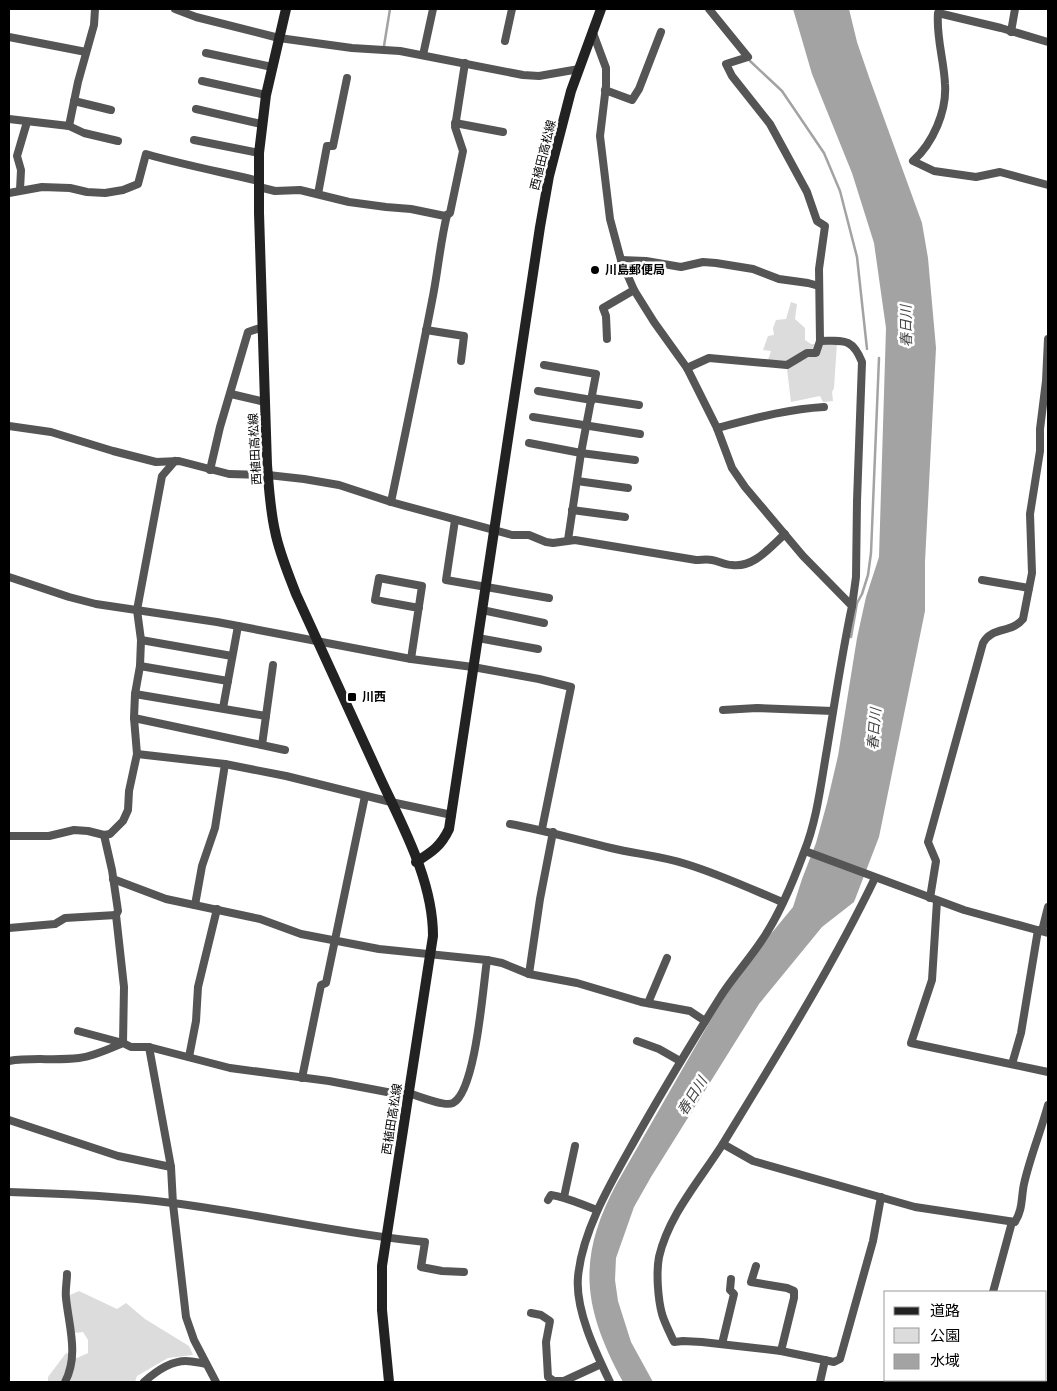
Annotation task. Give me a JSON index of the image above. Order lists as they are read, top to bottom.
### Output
{
  "streets": {
    "main road": ["西植田高松線"]
  },
  "water": ["春日川"],
  "places": {
    "other": ["川島郵便局"],
    "transit": ["川西"]
  },
  "legend": ["道路", "公園", "水域"]
}
